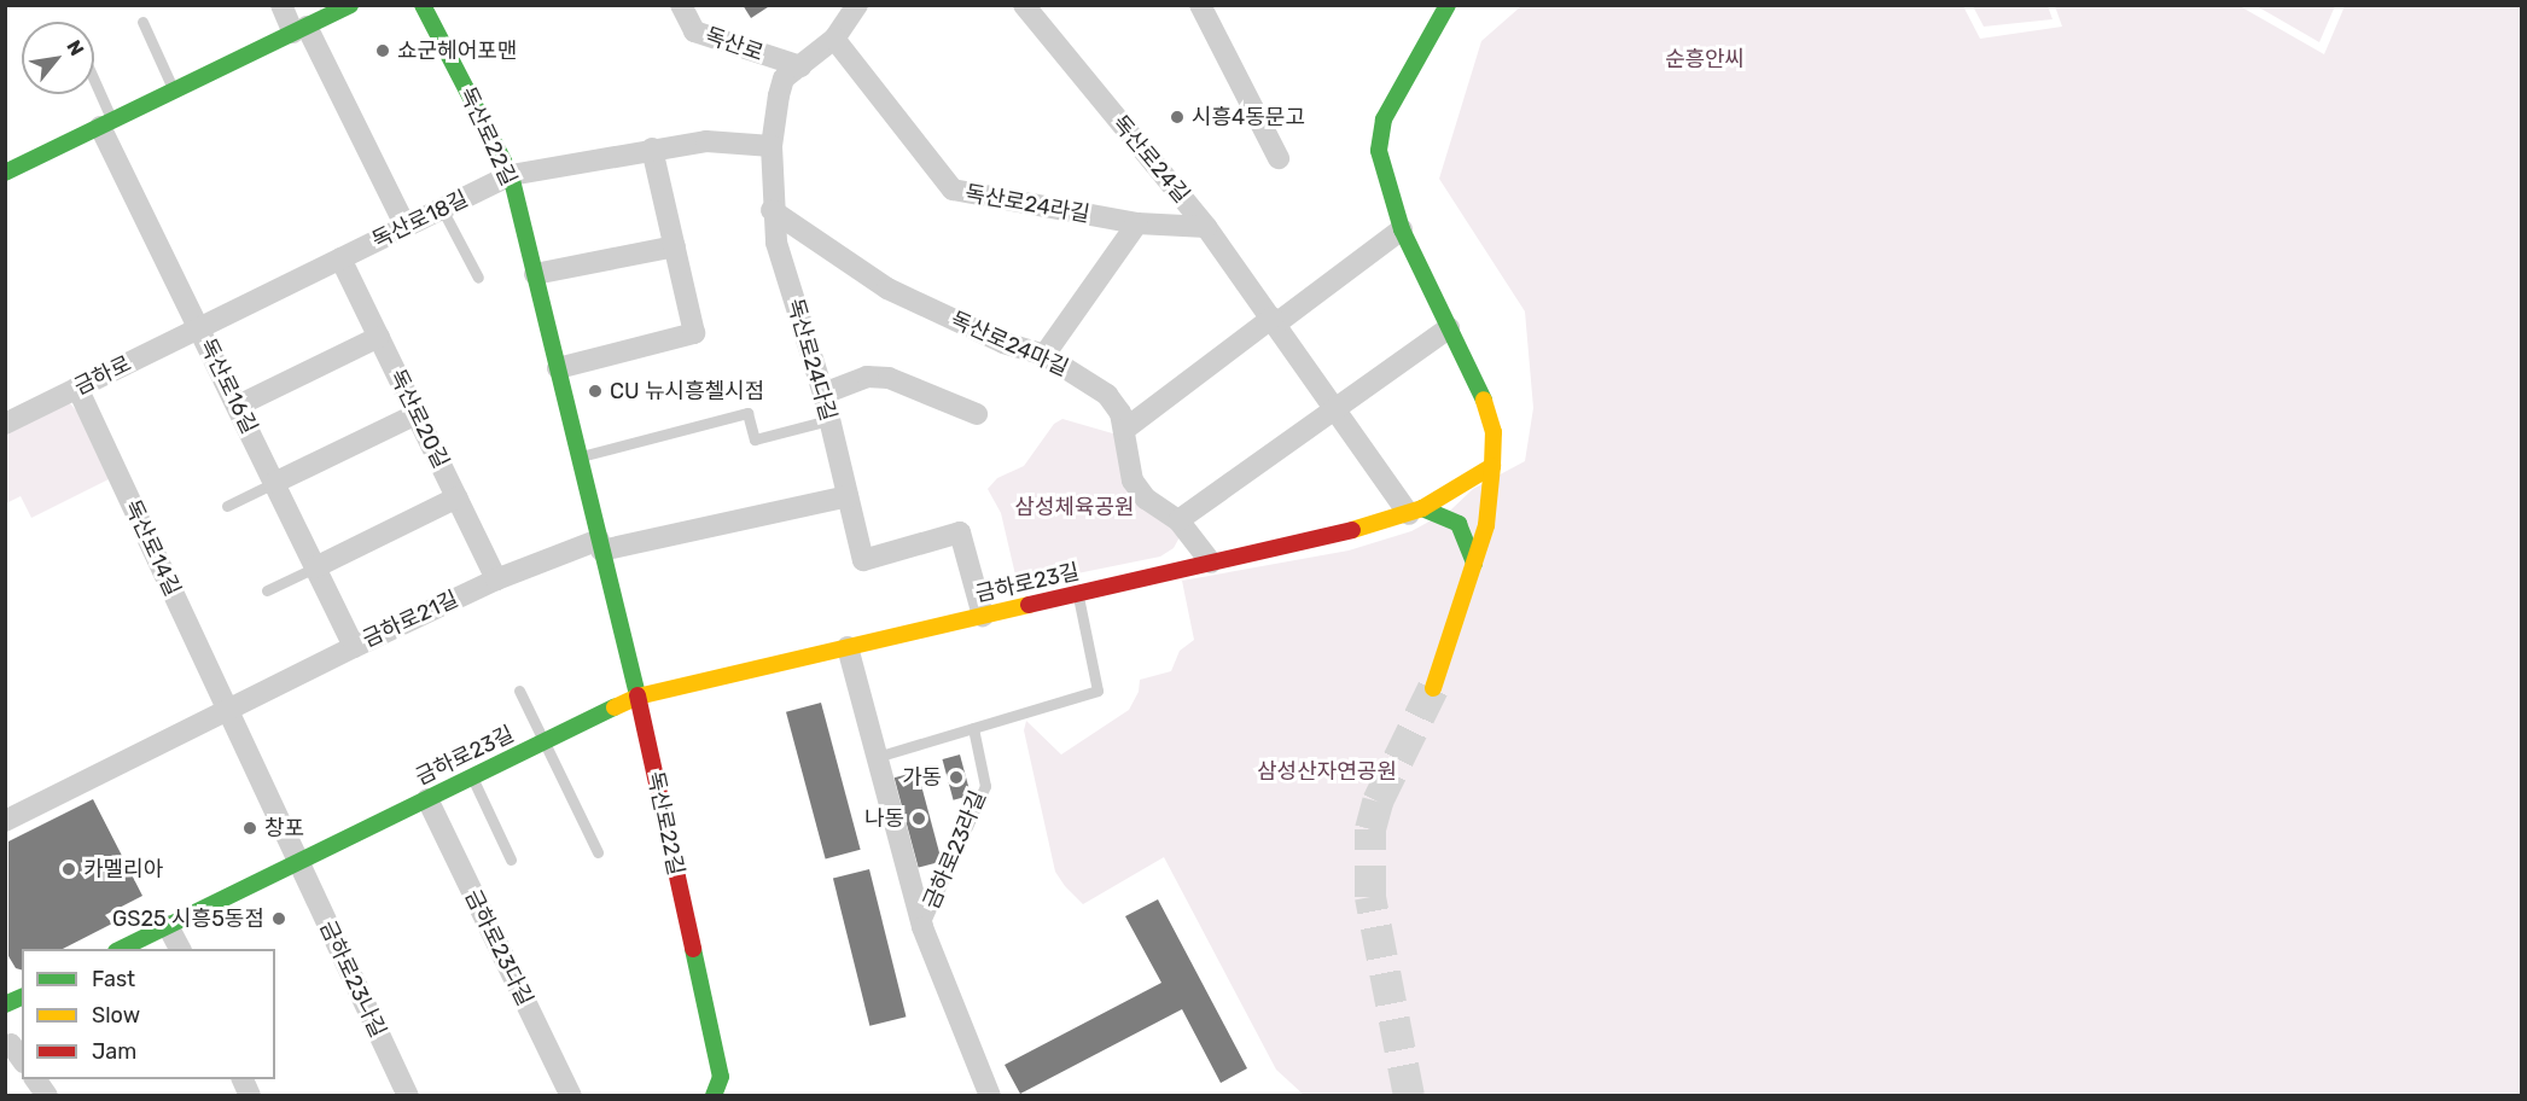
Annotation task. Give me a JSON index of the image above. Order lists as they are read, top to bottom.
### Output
{
  "streets": {
    "street": [
      "독산로",
      "독산로22길",
      "독산로24길",
      "독산로24라길",
      "독산로18길",
      "독산로24마길",
      "독산로24다길",
      "금하로",
      "독산로16길",
      "독산로20길",
      "독산로14길",
      "금하로23길",
      "금하로21길",
      "금하로23라길",
      "금하로23다길",
      "금하로23나길"
    ]
  },
  "crossings": [
    ["독산로", "독산로24다길"],
    ["독산로22길", "독산로18길"],
    ["독산로22길", "금하로23길"],
    ["독산로22길", "금하로21길"],
    ["독산로24길", "독산로24라길"],
    ["독산로24길", "금하로23길"],
    ["독산로24라길", "독산로24다길"],
    ["독산로18길", "독산로24다길"],
    ["독산로18길", "금하로"],
    ["독산로18길", "독산로16길"],
    ["독산로18길", "독산로20길"],
    ["독산로24마길", "독산로24다길"],
    ["독산로24마길", "금하로23길"],
    ["독산로24다길", "금하로23길"],
    ["금하로", "독산로16길"],
    ["금하로", "독산로14길"],
    ["독산로16길", "금하로21길"],
    ["독산로20길", "금하로21길"],
    ["독산로14길", "금하로21길"],
    ["금하로23길", "금하로23라길"],
    ["금하로23길", "금하로23다길"],
    ["금하로23길", "금하로23나길"]
  ],
  "parks": ["순흥안씨", "삼성체육공원", "삼성산자연공원"],
  "places": [
    "쇼군헤어포맨",
    "시흥4동문고",
    "CU 뉴시흥첼시점",
    "가동",
    "나동",
    "창포",
    "카멜리아",
    "GS25 시흥5동점"
  ],
  "legend": ["Fast", "Slow", "Jam"],
  "north": "top right"
}
